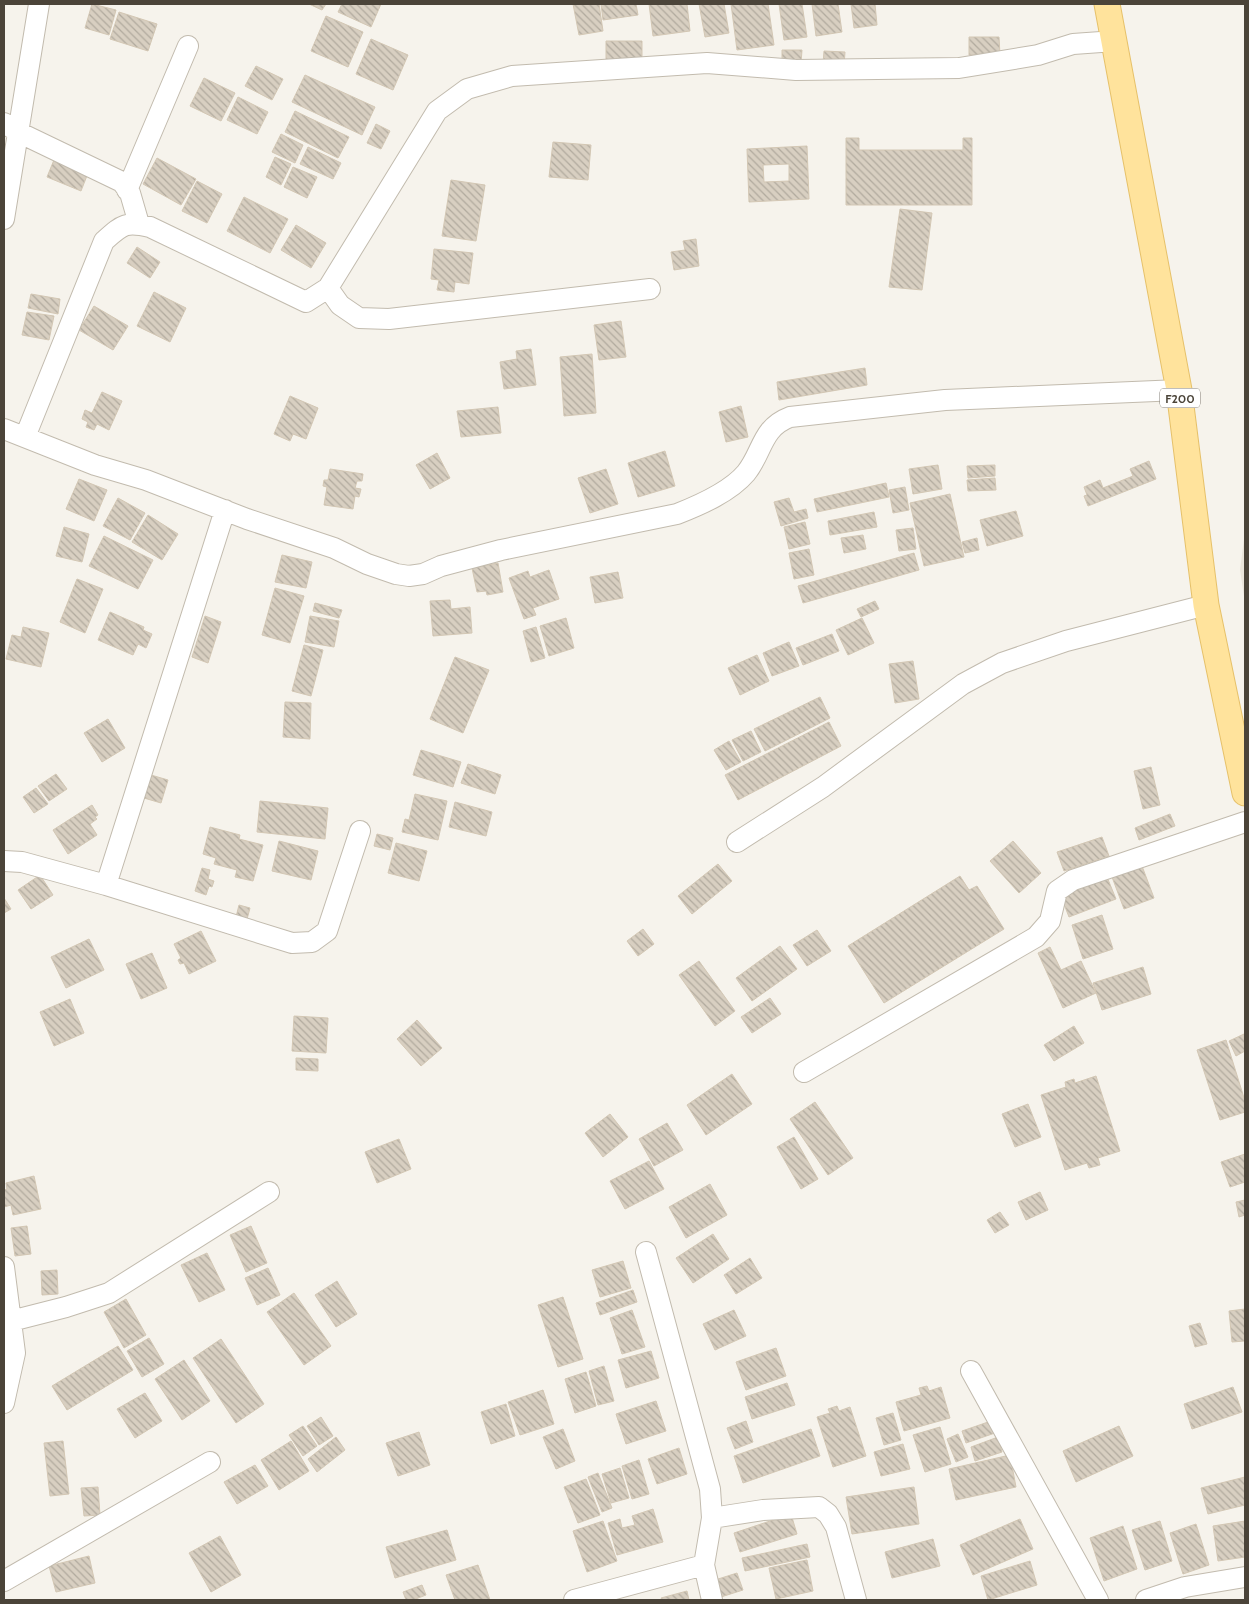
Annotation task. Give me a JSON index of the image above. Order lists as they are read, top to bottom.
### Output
{
  "streets": {
    "main road": ["F200"]
  }
}
